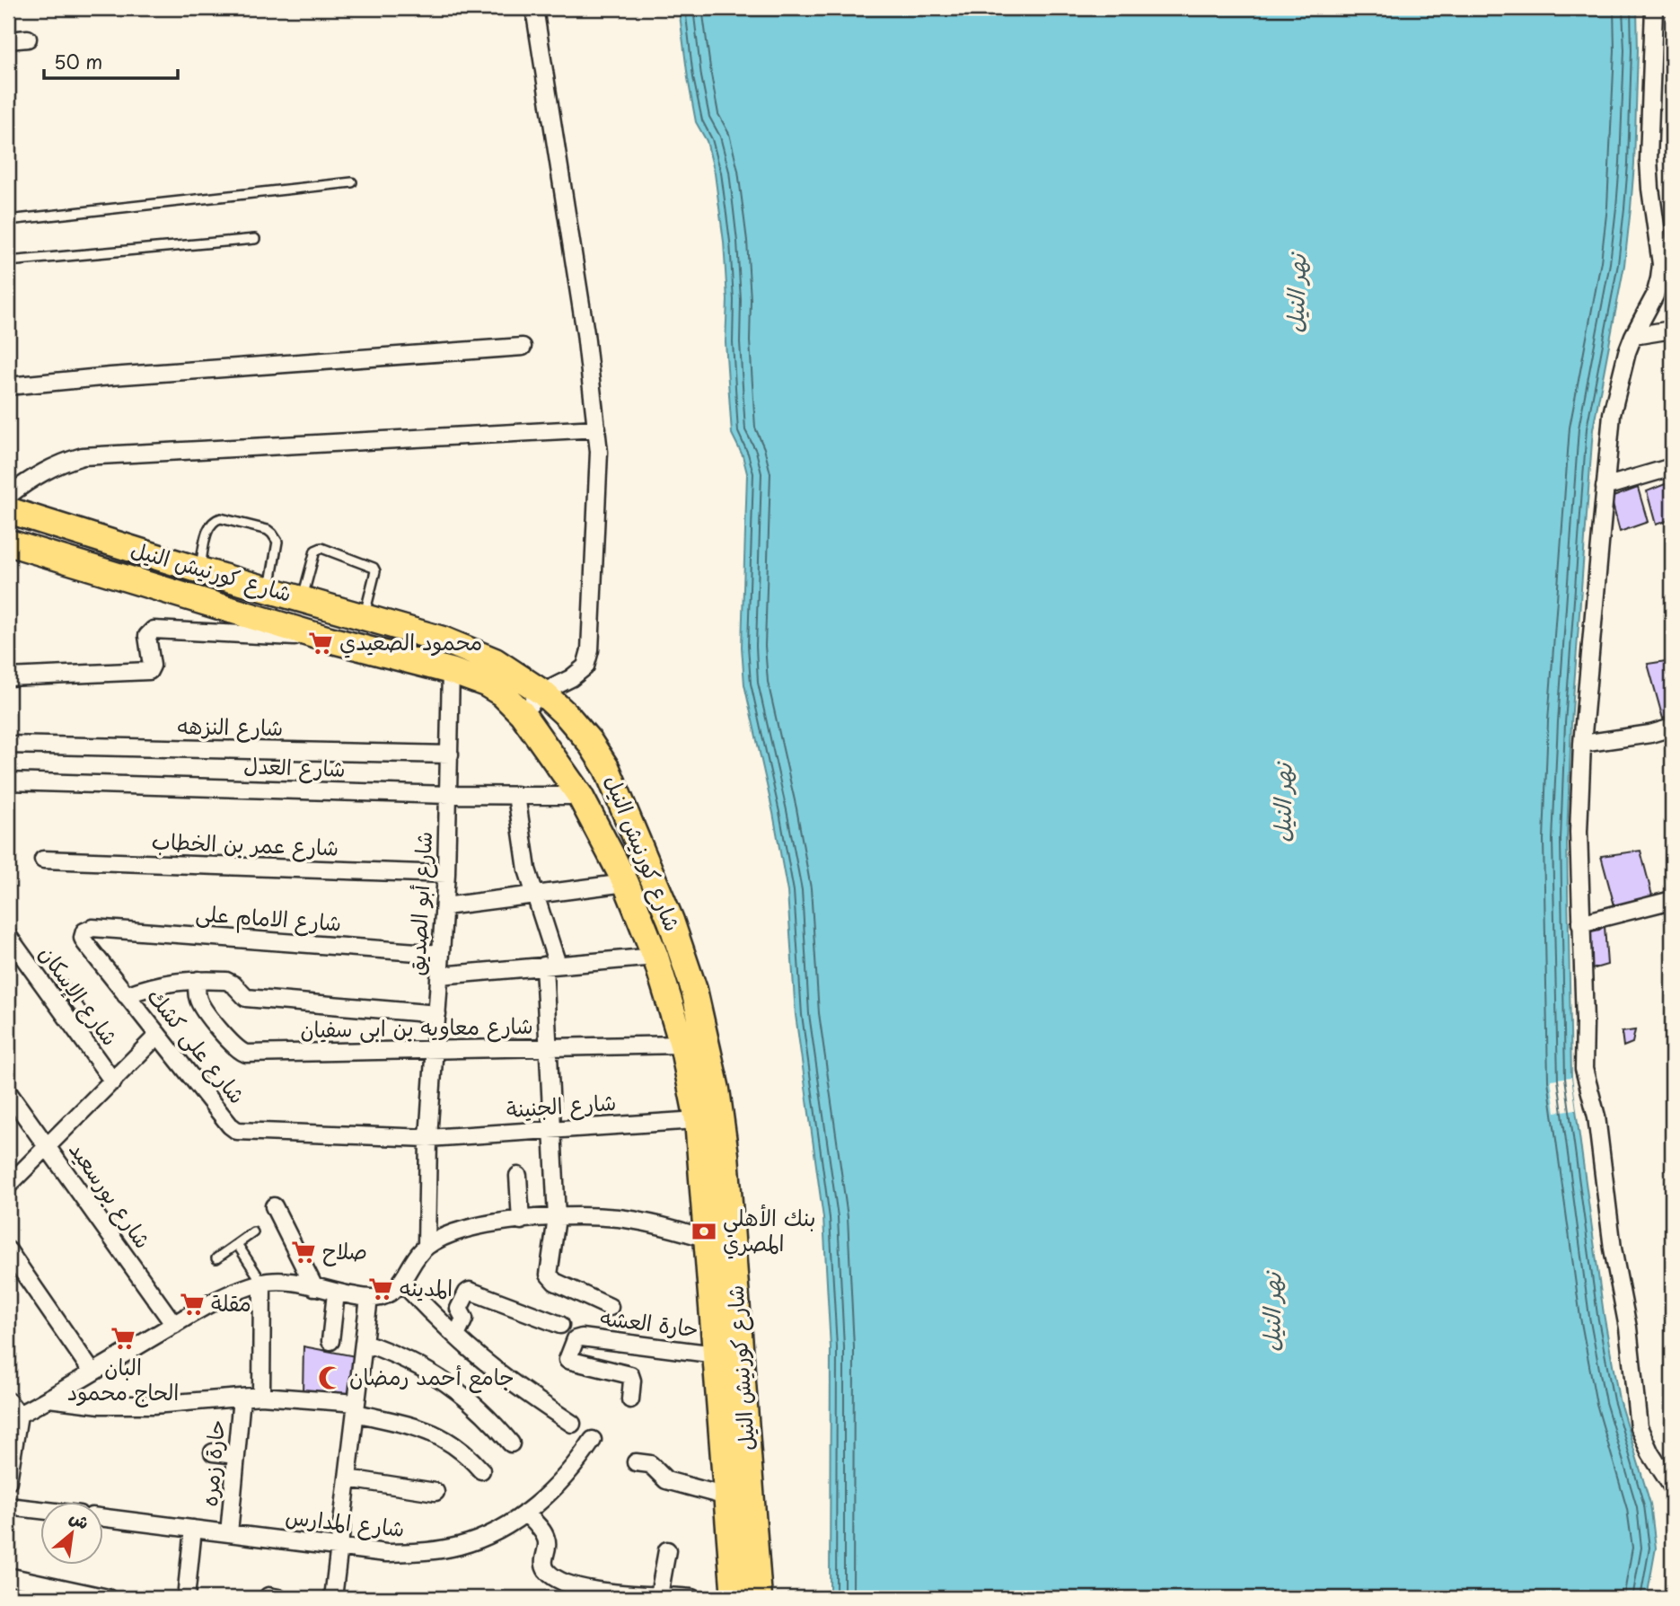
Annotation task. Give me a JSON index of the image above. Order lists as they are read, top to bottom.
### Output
{
  "streets": {
    "main road": ["شارع كورنيش النيل"],
    "street": [
      "شارع النزهه",
      "شارع العدل",
      "شارع عمر بن الخطاب",
      "شارع أبو الصديق",
      "شارع الامام على",
      "شارع الإسكان",
      "شارع معاويه بن ابى سفيان",
      "شارع على كشك",
      "شارع الجنينة",
      "شارع بورسعيد",
      "حارة العشه",
      "حارة زمره",
      "شارع المدارس"
    ]
  },
  "crossings": [
    ["شارع كورنيش النيل", "شارع العدل"],
    ["شارع كورنيش النيل", "شارع أبو الصديق"],
    ["شارع كورنيش النيل", "شارع معاويه بن ابى سفيان"],
    ["شارع كورنيش النيل", "شارع الجنينة"],
    ["شارع كورنيش النيل", "حارة العشه"],
    ["شارع النزهه", "شارع أبو الصديق"],
    ["شارع العدل", "شارع أبو الصديق"],
    ["شارع عمر بن الخطاب", "شارع أبو الصديق"],
    ["شارع أبو الصديق", "شارع الامام على"],
    ["شارع أبو الصديق", "شارع معاويه بن ابى سفيان"],
    ["شارع أبو الصديق", "شارع على كشك"],
    ["شارع أبو الصديق", "شارع الجنينة"],
    ["شارع الامام على", "شارع على كشك"],
    ["شارع على كشك", "شارع الجنينة"],
    ["حارة زمره", "شارع المدارس"]
  ],
  "water": ["نهر النيل"],
  "places": {
    "supermarket": [
      "محمود الصعيدي",
      "صلاح",
      "المدينه",
      "مقلة",
      "البان الحاج محمود"
    ],
    "bank": ["بنك الأهلي المصري"],
    "mosque": ["جامع أحمد رمضان"]
  },
  "scale_bar": "50 m",
  "north": "top right"
}
